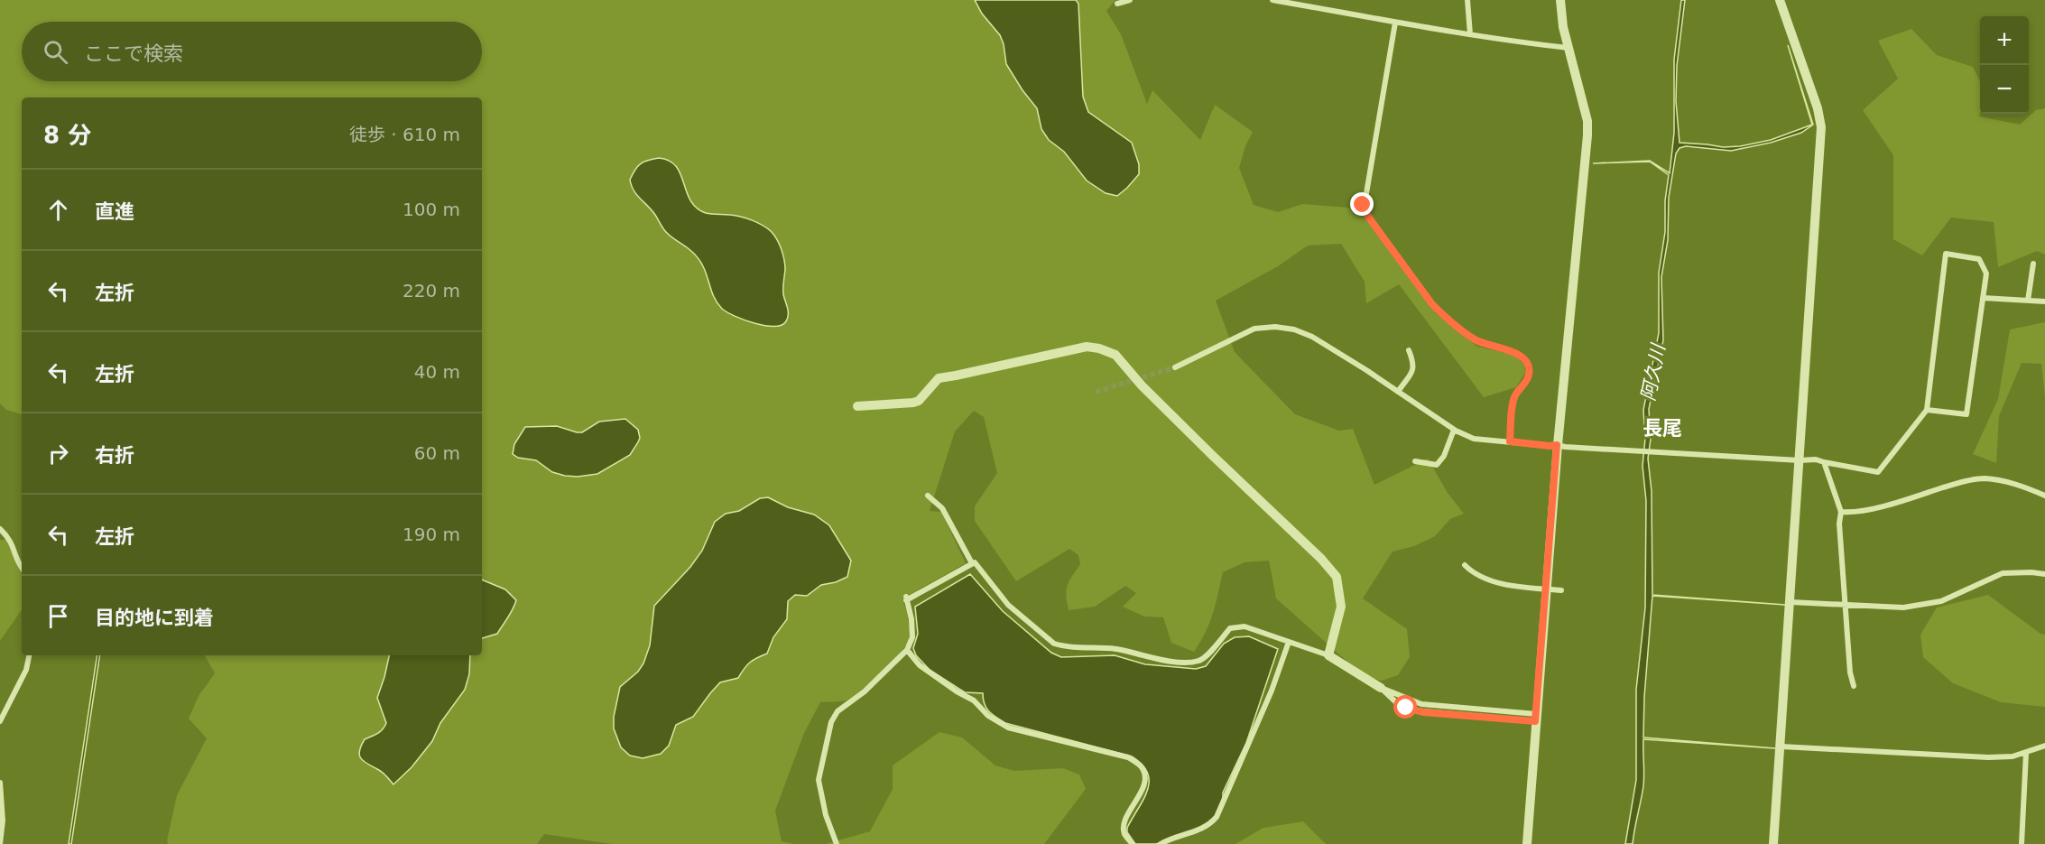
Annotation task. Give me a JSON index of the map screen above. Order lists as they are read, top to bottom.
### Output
{
  "districts": ["長尾"],
  "water": ["阿久川"],
  "page": {
    "map_buttons": ["+", "−"],
    "search": "ここで検索",
    "heading": ["8 分", "徒歩 · 610 m"],
    "list": [
      ["直進", "100 m"],
      ["左折", "220 m"],
      ["左折", "40 m"],
      ["右折", "60 m"],
      ["左折", "190 m"],
      "目的地に到着"
    ]
  }
}
